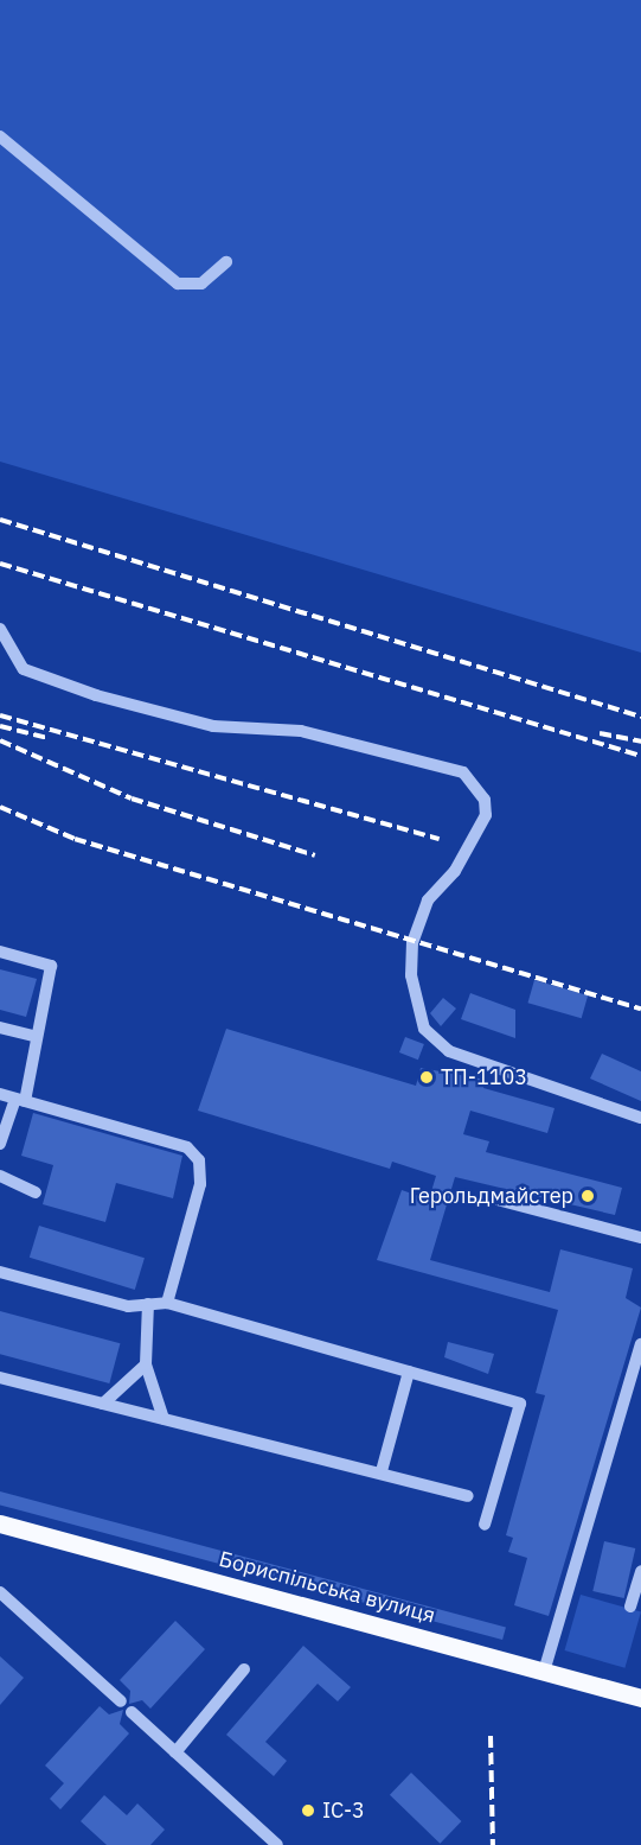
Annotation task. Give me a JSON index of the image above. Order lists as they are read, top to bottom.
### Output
{
  "streets": {
    "main road": ["Бориспільська вулиця"]
  },
  "places": ["ТП-1103", "Герольдмайстер", "ІС-3"]
}
